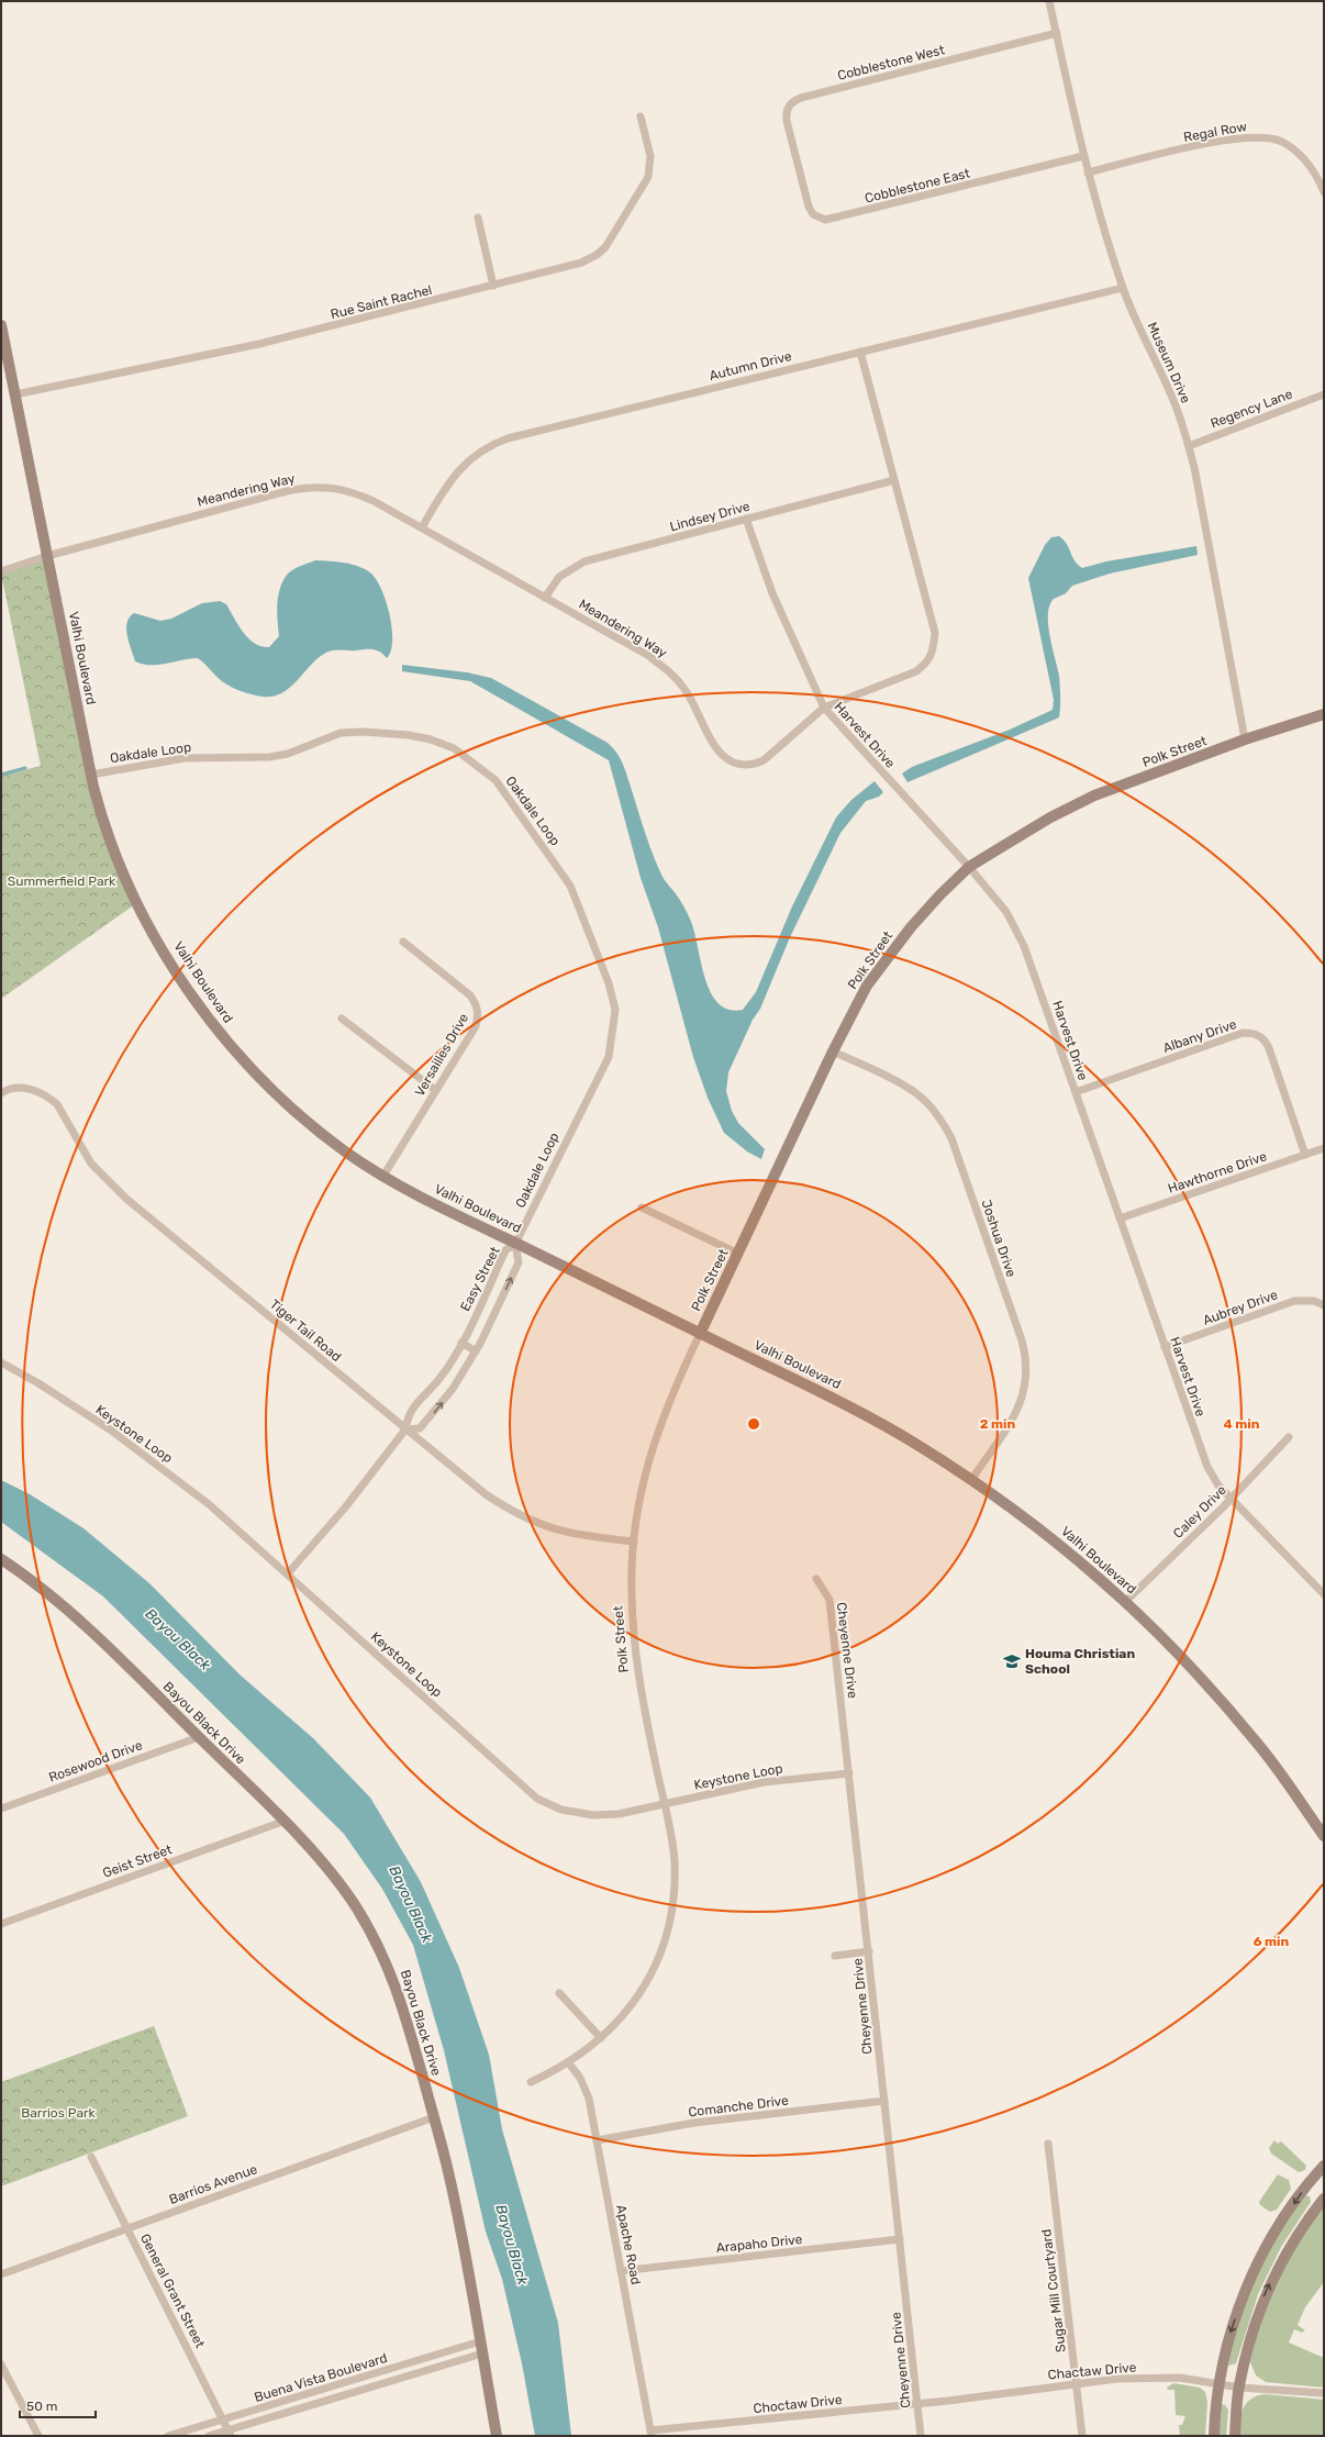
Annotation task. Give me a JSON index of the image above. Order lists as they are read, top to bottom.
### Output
{
  "streets": {
    "street": [
      "Cobblestone West",
      "Regal Row",
      "Cobblestone East",
      "Rue Saint Rachel",
      "Museum Drive",
      "Autumn Drive",
      "Regency Lane",
      "Meandering Way",
      "Lindsey Drive",
      "Valhi Boulevard",
      "Harvest Drive",
      "Polk Street",
      "Oakdale Loop",
      "Albany Drive",
      "Versailles Drive",
      "Hawthorne Drive",
      "Joshua Drive",
      "Easy Street",
      "Aubrey Drive",
      "Tiger Tail Road",
      "Keystone Loop",
      "Caley Drive",
      "Cheyenne Drive",
      "Bayou Black Drive",
      "Rosewood Drive",
      "Geist Street",
      "Comanche Drive",
      "Barrios Avenue",
      "Arapaho Drive",
      "Apache Road",
      "General Grant Street",
      "Sugar Mill Courtyard",
      "Chactaw Drive",
      "Buena Vista Boulevard",
      "Choctaw Drive"
    ]
  },
  "crossings": [
    ["Cobblestone West", "Cobblestone East"],
    ["Cobblestone West", "Museum Drive"],
    ["Regal Row", "Museum Drive"],
    ["Cobblestone East", "Museum Drive"],
    ["Rue Saint Rachel", "Valhi Boulevard"],
    ["Museum Drive", "Autumn Drive"],
    ["Museum Drive", "Regency Lane"],
    ["Museum Drive", "Polk Street"],
    ["Autumn Drive", "Meandering Way"],
    ["Meandering Way", "Lindsey Drive"],
    ["Meandering Way", "Valhi Boulevard"],
    ["Meandering Way", "Harvest Drive"],
    ["Lindsey Drive", "Harvest Drive"],
    ["Valhi Boulevard", "Polk Street"],
    ["Valhi Boulevard", "Oakdale Loop"],
    ["Valhi Boulevard", "Versailles Drive"],
    ["Valhi Boulevard", "Joshua Drive"],
    ["Valhi Boulevard", "Easy Street"],
    ["Valhi Boulevard", "Caley Drive"],
    ["Harvest Drive", "Polk Street"],
    ["Harvest Drive", "Albany Drive"],
    ["Harvest Drive", "Hawthorne Drive"],
    ["Harvest Drive", "Aubrey Drive"],
    ["Harvest Drive", "Caley Drive"],
    ["Polk Street", "Joshua Drive"],
    ["Polk Street", "Tiger Tail Road"],
    ["Polk Street", "Keystone Loop"],
    ["Polk Street", "Apache Road"],
    ["Oakdale Loop", "Easy Street"],
    ["Albany Drive", "Hawthorne Drive"],
    ["Easy Street", "Tiger Tail Road"],
    ["Easy Street", "Keystone Loop"],
    ["Keystone Loop", "Cheyenne Drive"],
    ["Cheyenne Drive", "Comanche Drive"],
    ["Cheyenne Drive", "Arapaho Drive"],
    ["Cheyenne Drive", "Choctaw Drive"],
    ["Bayou Black Drive", "Rosewood Drive"],
    ["Bayou Black Drive", "Geist Street"],
    ["Bayou Black Drive", "Barrios Avenue"],
    ["Bayou Black Drive", "Buena Vista Boulevard"],
    ["Comanche Drive", "Apache Road"],
    ["Barrios Avenue", "General Grant Street"],
    ["Arapaho Drive", "Apache Road"],
    ["Apache Road", "Choctaw Drive"],
    ["General Grant Street", "Buena Vista Boulevard"],
    ["Sugar Mill Courtyard", "Chactaw Drive"],
    ["Chactaw Drive", "Choctaw Drive"]
  ],
  "water": ["Bayou Black"],
  "parks": ["Summerfield Park", "Barrios Park"],
  "places": {
    "school or university": ["Houma Christian School"]
  },
  "scale_bar": "50 m",
  "rings": ["2 min", "4 min", "6 min"]
}
